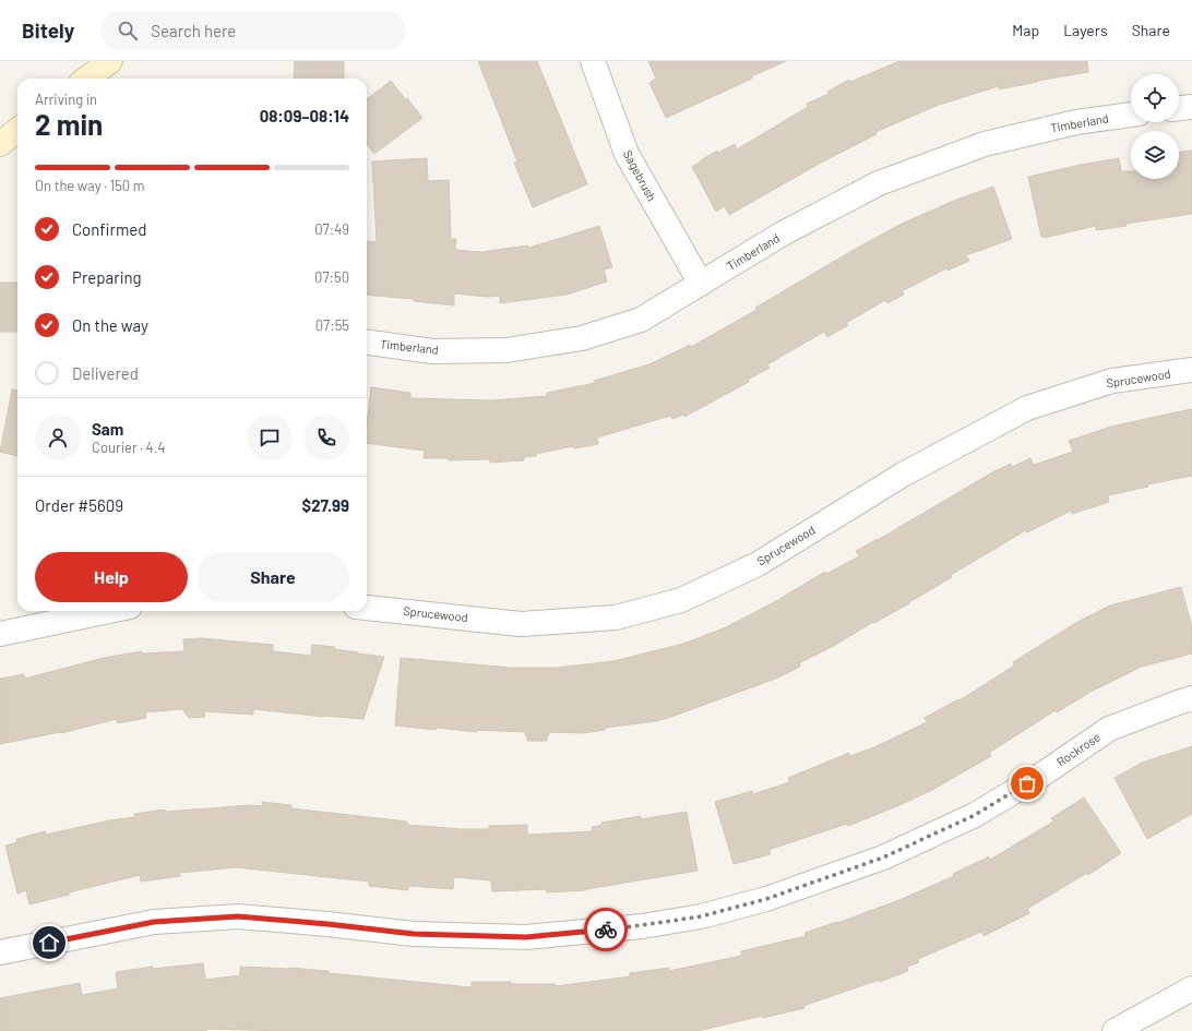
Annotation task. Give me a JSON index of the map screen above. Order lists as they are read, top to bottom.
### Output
{
  "streets": {
    "street": [
      "Timberland",
      "Sagebrush",
      "Sprucewood",
      "Rockrose"
    ]
  },
  "crossings": [
    ["Timberland", "Sagebrush"]
  ],
  "page": {
    "header": "Bitely",
    "search": "Search here",
    "nav": ["Map", "Layers", "Share"],
    "heading": ["2 min", "Arriving in", "08:09–08:14"],
    "panel": [
      "Sam",
      "Courier · 4.4",
      "Order #5609",
      "$27.99"
    ],
    "bar": "On the way · 150 m",
    "list": [
      ["Confirmed", "07:49"],
      ["Preparing", "07:50"],
      ["On the way", "07:55"],
      "Delivered"
    ],
    "buttons": ["Help", "Share"]
  }
}
